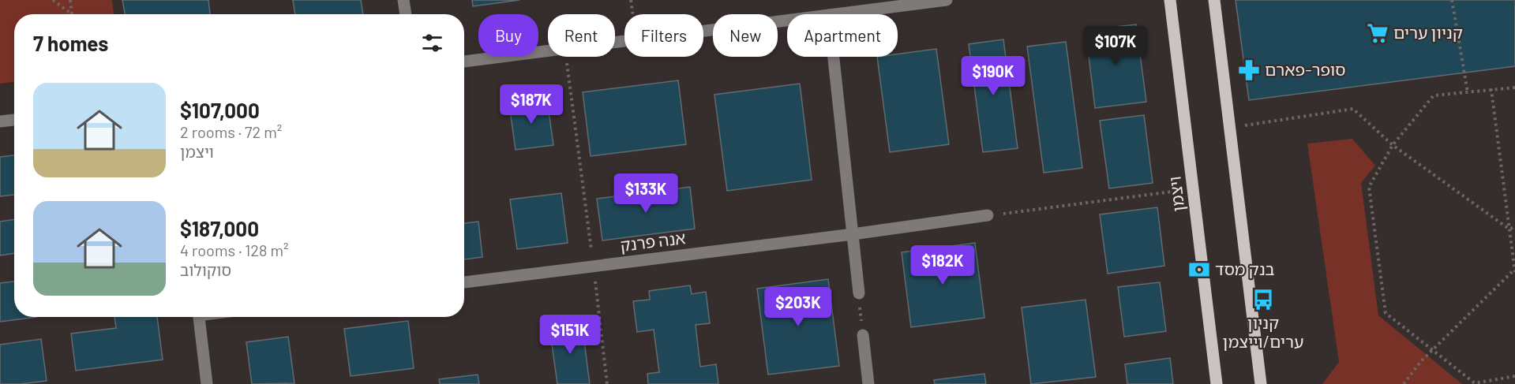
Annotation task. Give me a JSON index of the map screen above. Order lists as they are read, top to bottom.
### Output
{
  "streets": {
    "main road": ["ויצמן"],
    "street": ["אנה פרנק"]
  },
  "places": {
    "supermarket": ["קניון ערים"],
    "pharmacy": ["סופר-פארם"],
    "bank": ["בנק מסד"],
    "bus stop": ["קניון ערים/וייצמן"]
  },
  "page": {
    "chip": [
      "Buy",
      "Rent",
      "Filters",
      "New",
      "Apartment"
    ],
    "heading": "7 homes",
    "price": [
      "$107K",
      "$190K",
      "$187K",
      "$133K",
      "$182K",
      "$203K",
      "$151K"
    ],
    "list": [
      {
        "name": "$107,000",
        "note": "2 rooms · 72 m² · ויצמן"
      },
      {
        "name": "$187,000",
        "note": "4 rooms · 128 m² · סוקולוב"
      }
    ]
  }
}
